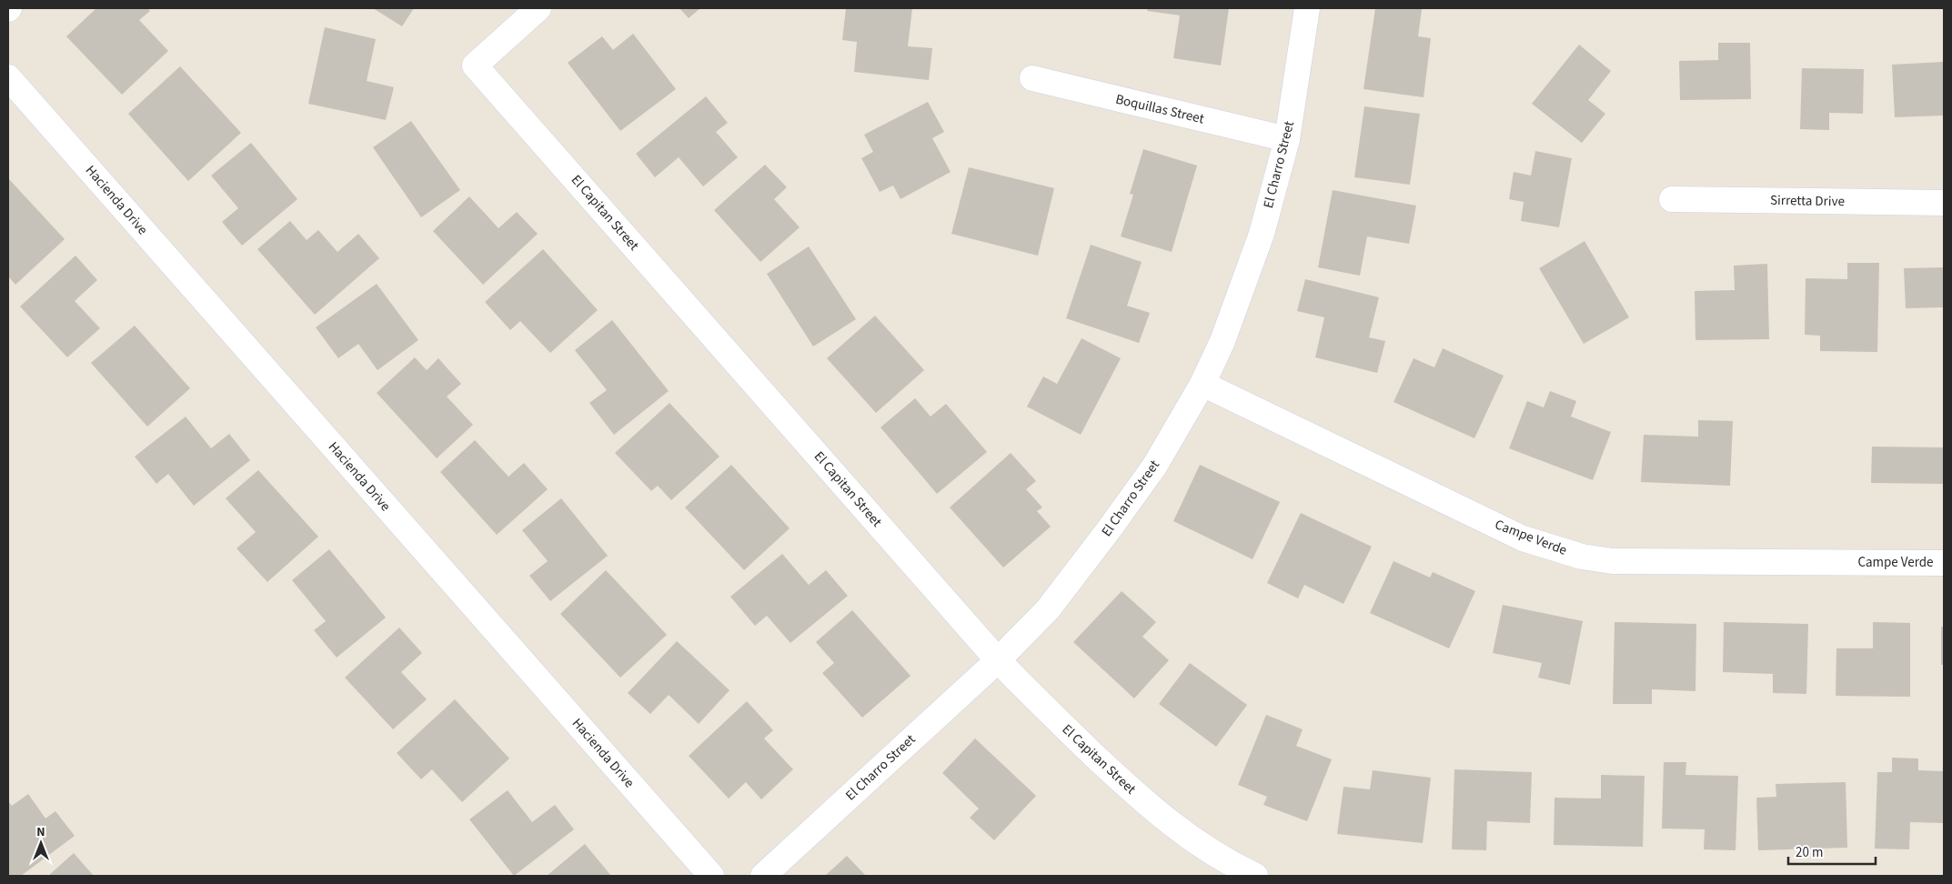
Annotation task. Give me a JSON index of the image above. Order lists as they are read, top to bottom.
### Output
{
  "streets": {
    "street": [
      "Boquillas Street",
      "El Charro Street",
      "Hacienda Drive",
      "Sirretta Drive",
      "El Capitan Street",
      "Campe Verde"
    ]
  },
  "crossings": [
    ["Boquillas Street", "El Charro Street"],
    ["El Charro Street", "El Capitan Street"],
    ["El Charro Street", "Campe Verde"]
  ],
  "scale_bar": "20 m",
  "north": "top"
}
